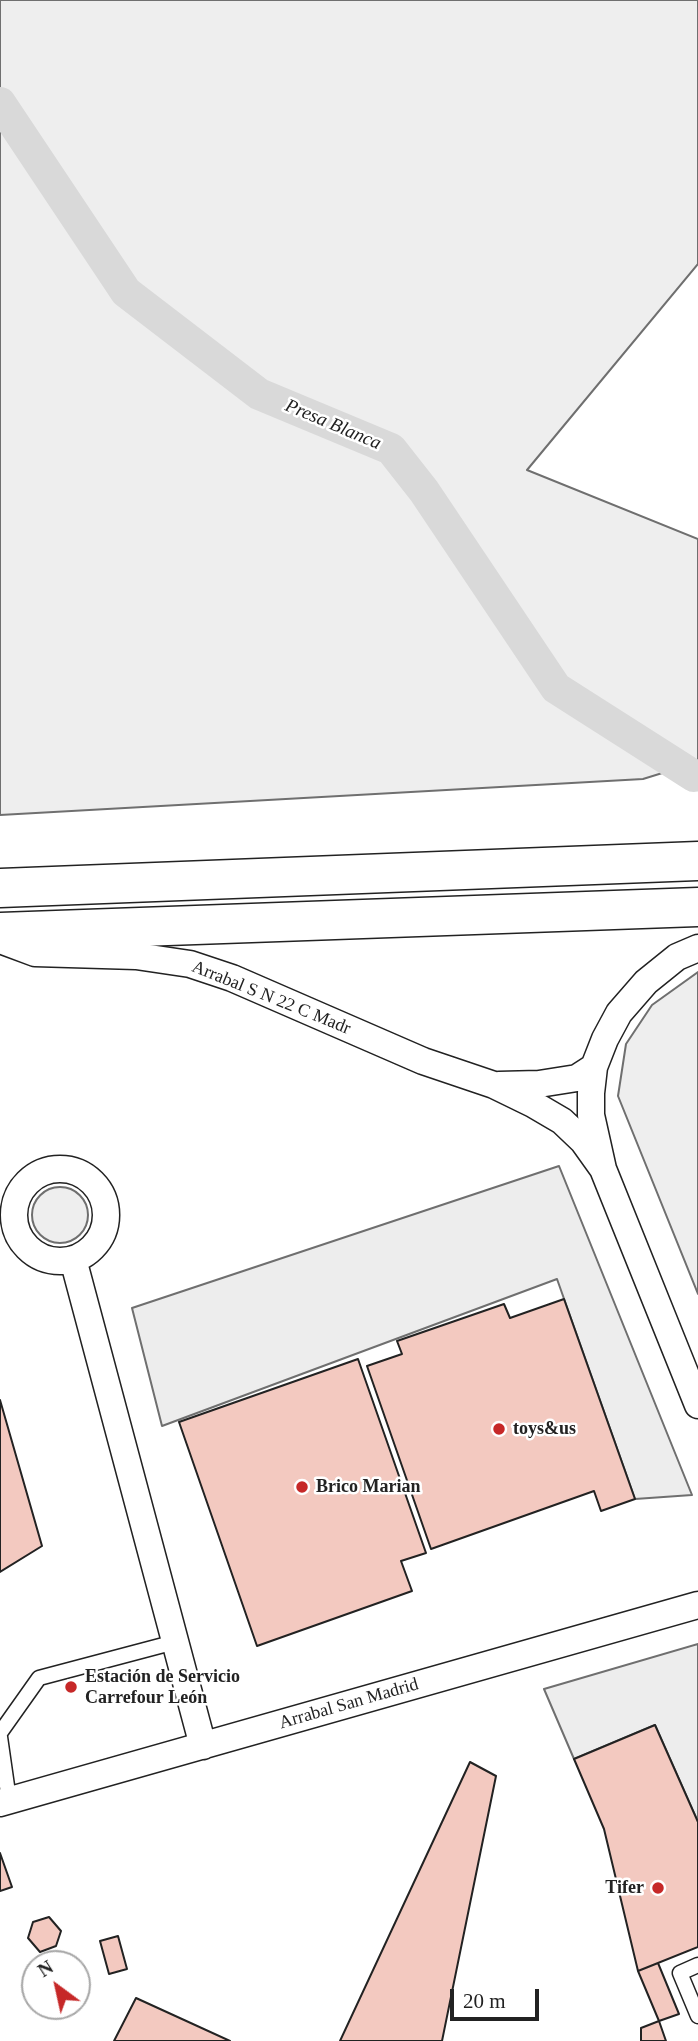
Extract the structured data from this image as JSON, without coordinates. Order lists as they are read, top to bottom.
{
  "streets": {
    "street": ["Arrabal S N 22 C Madr", "Arrabal San Madrid"]
  },
  "water": ["Presa Blanca"],
  "places": [
    "toys&us",
    "Brico Marian",
    "Estación de Servicio Carrefour León",
    "Tifer"
  ],
  "scale_bar": "20 m",
  "north": "top left"
}
